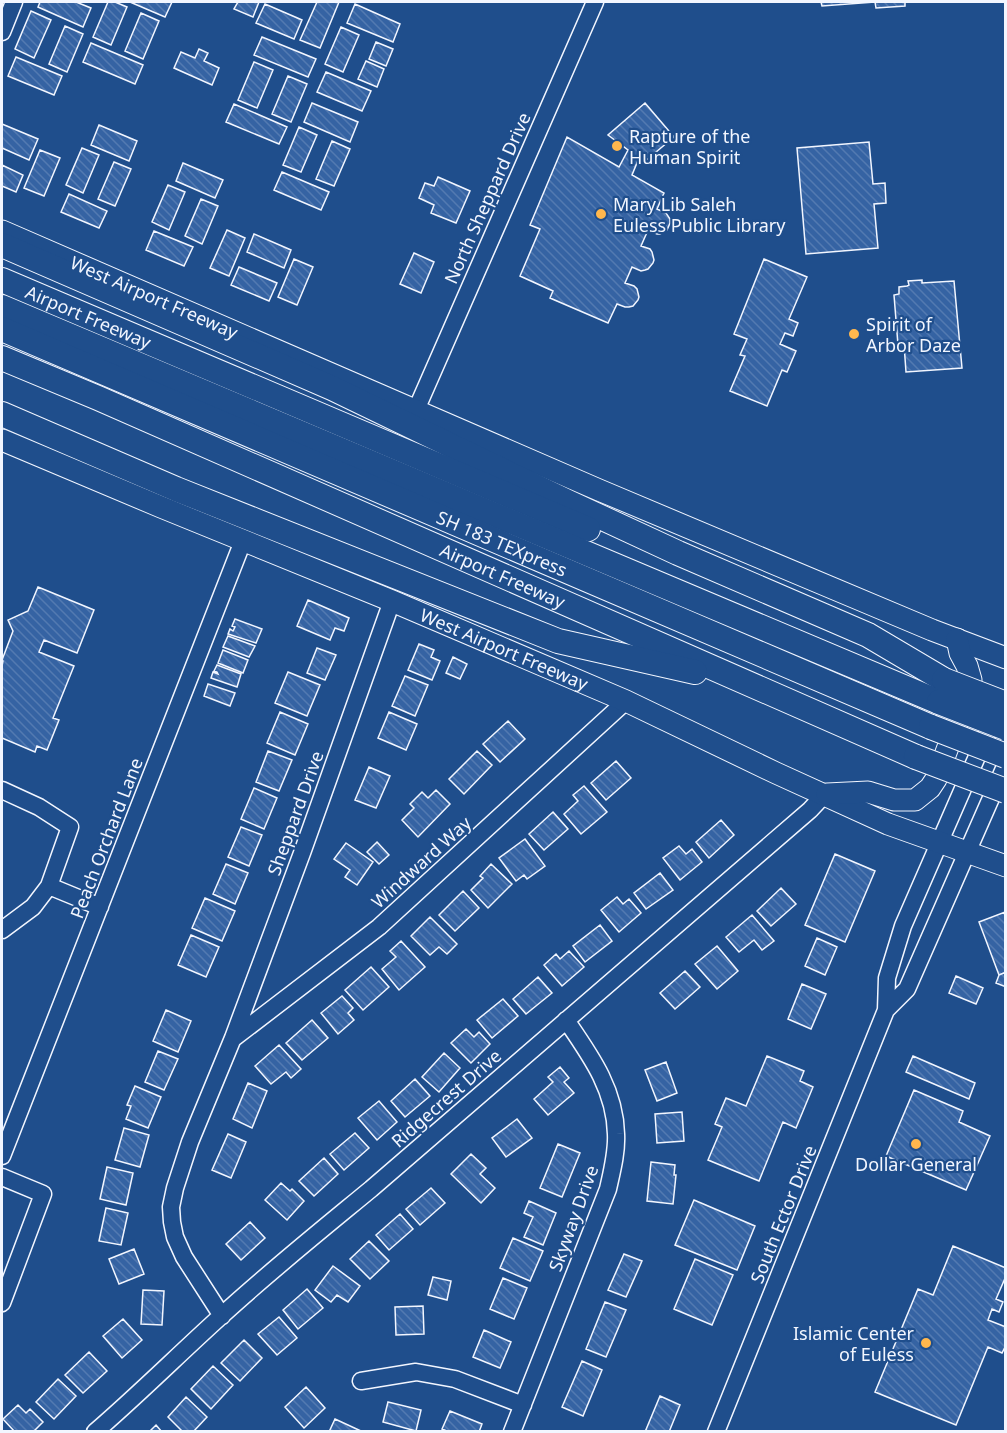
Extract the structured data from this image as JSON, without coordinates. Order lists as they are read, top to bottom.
{
  "streets": {
    "highway": ["Airport Freeway", "SH 183 TEXpress"],
    "main road": ["West Airport Freeway"],
    "street": [
      "North Sheppard Drive",
      "Sheppard Drive",
      "Peach Orchard Lane",
      "Windward Way",
      "Ridgecrest Drive",
      "South Ector Drive",
      "Skyway Drive"
    ]
  },
  "crossings": [
    ["North Sheppard Drive", "West Airport Freeway"],
    ["West Airport Freeway", "Sheppard Drive"],
    ["West Airport Freeway", "Peach Orchard Lane"],
    ["West Airport Freeway", "Windward Way"],
    ["West Airport Freeway", "Ridgecrest Drive"],
    ["West Airport Freeway", "South Ector Drive"],
    ["Airport Freeway", "SH 183 TEXpress"],
    ["Sheppard Drive", "Windward Way"],
    ["Sheppard Drive", "Ridgecrest Drive"],
    ["Ridgecrest Drive", "Skyway Drive"]
  ],
  "places": [
    "Rapture of the Human Spirit",
    "Mary Lib Saleh Euless Public Library",
    "Spirit of Arbor Daze",
    "Dollar General",
    "Islamic Center of Euless"
  ]
}
